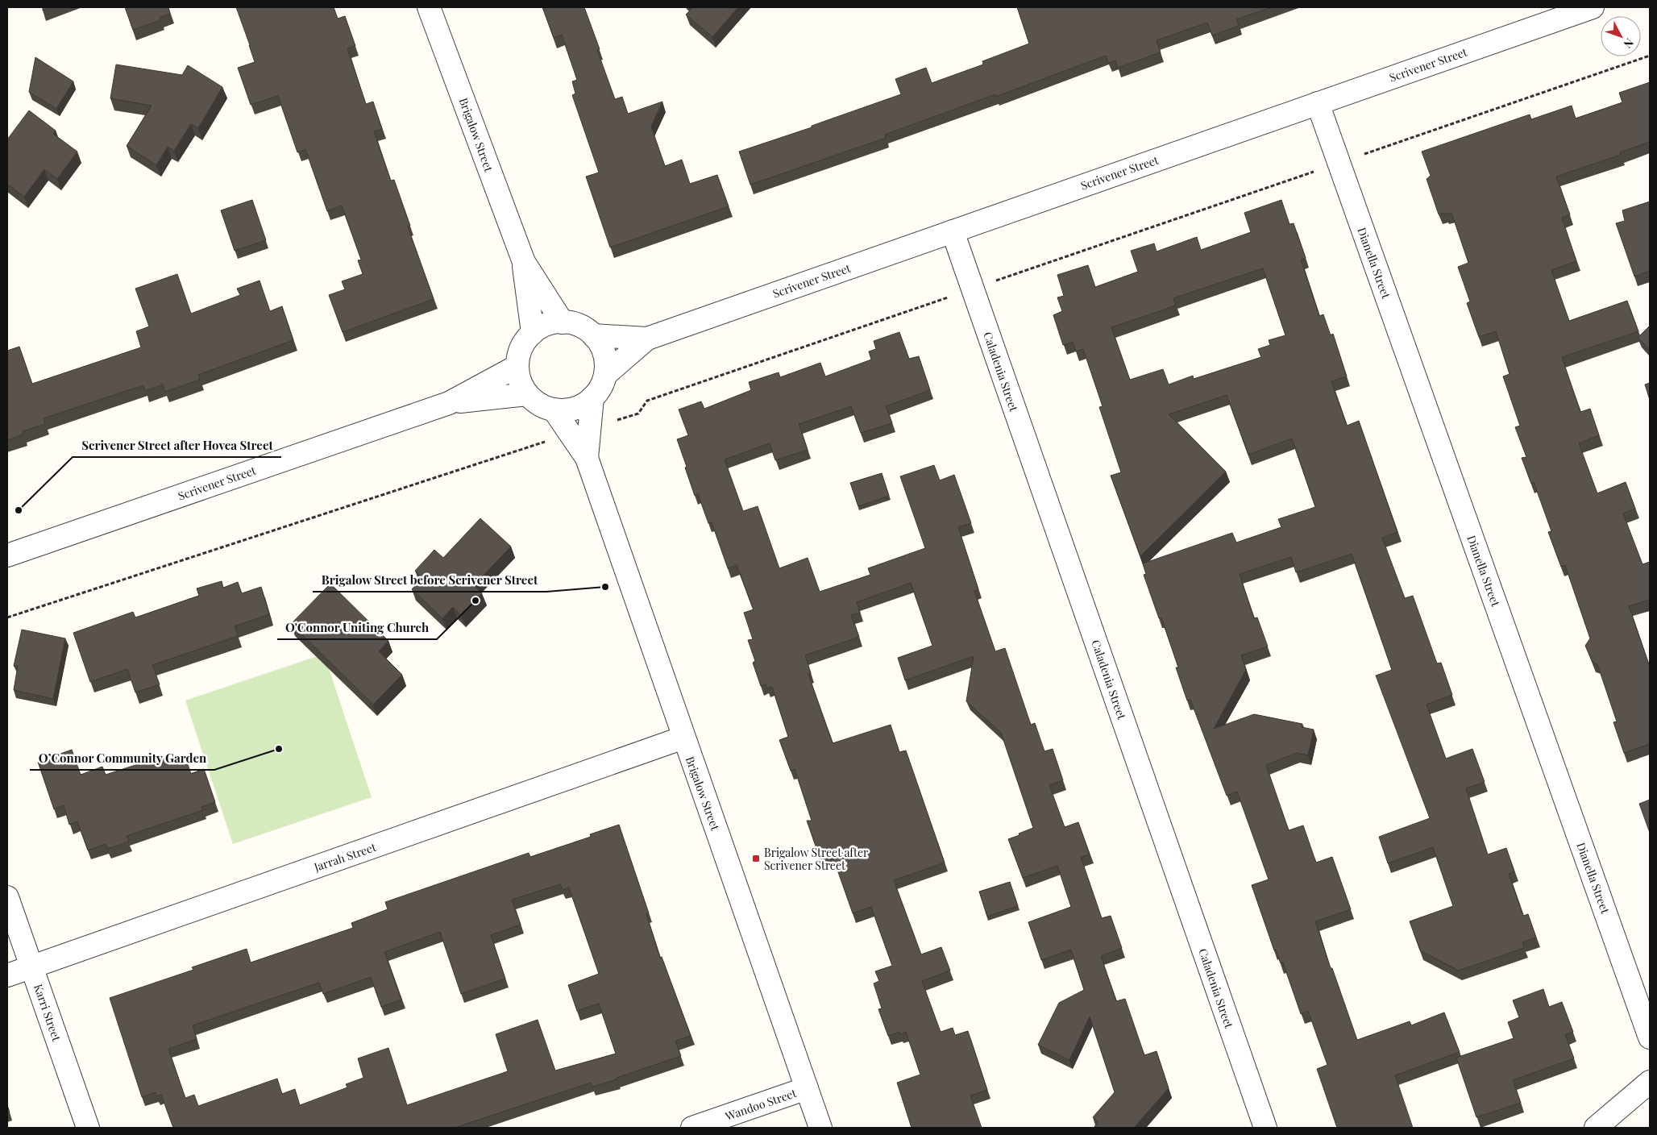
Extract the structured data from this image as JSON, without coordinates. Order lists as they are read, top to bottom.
{
  "streets": {
    "street": [
      "Scrivener Street",
      "Brigalow Street",
      "Dianella Street",
      "Caladenia Street",
      "Jarrah Street",
      "Karri Street",
      "Wandoo Street"
    ]
  },
  "crossings": [
    ["Scrivener Street", "Brigalow Street"],
    ["Scrivener Street", "Dianella Street"],
    ["Scrivener Street", "Caladenia Street"],
    ["Brigalow Street", "Jarrah Street"],
    ["Brigalow Street", "Wandoo Street"],
    ["Jarrah Street", "Karri Street"]
  ],
  "places": {
    "other": [
      "Scrivener Street after Hovea Street",
      "Brigalow Street before Scrivener Street",
      "O'Connor Uniting Church",
      "O’Connor Community Garden"
    ],
    "transit": ["Brigalow Street after Scrivener Street"]
  },
  "north": "bottom right"
}
